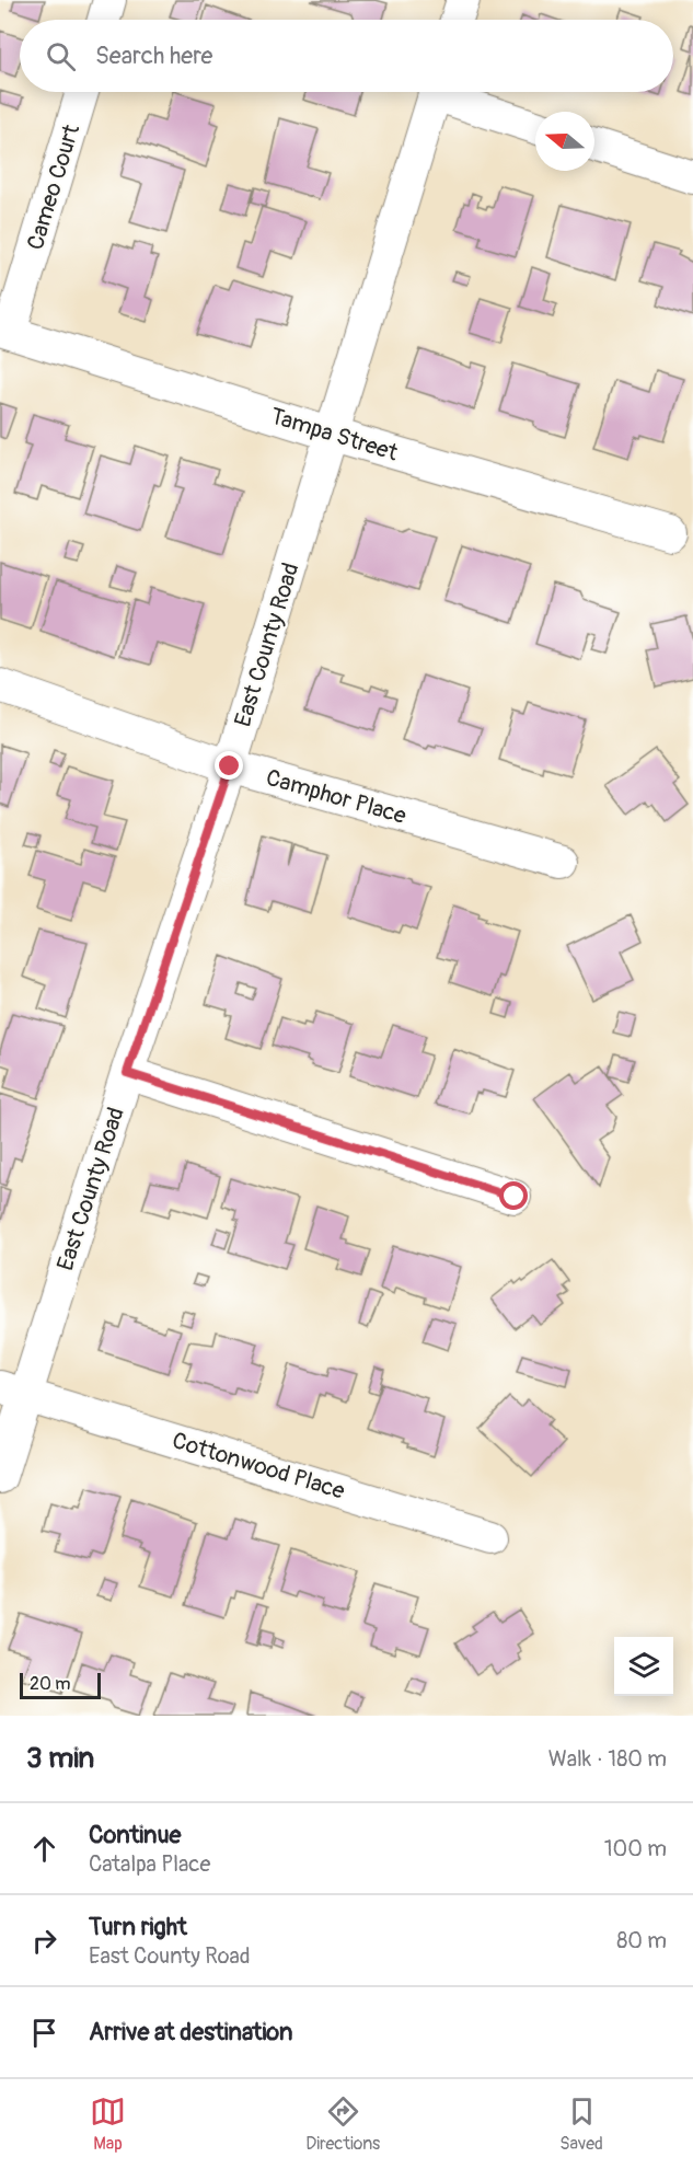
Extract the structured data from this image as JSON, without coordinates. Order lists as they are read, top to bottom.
{
  "streets": {
    "street": [
      "Cameo Court",
      "Tampa Street",
      "East County Road",
      "Camphor Place",
      "Cottonwood Place"
    ]
  },
  "crossings": [
    ["Cameo Court", "Tampa Street"],
    ["Tampa Street", "East County Road"],
    ["East County Road", "Camphor Place"],
    ["East County Road", "Cottonwood Place"]
  ],
  "scale_bar": "20 m",
  "north": "left",
  "page": {
    "search": "Search here",
    "scale": "20 m",
    "heading": ["3 min", "Walk · 180 m"],
    "list": [
      ["Continue", "Catalpa Place", "100 m"],
      ["Turn right", "East County Road", "80 m"],
      "Arrive at destination"
    ],
    "nav": ["Map", "Directions", "Saved"]
  }
}
